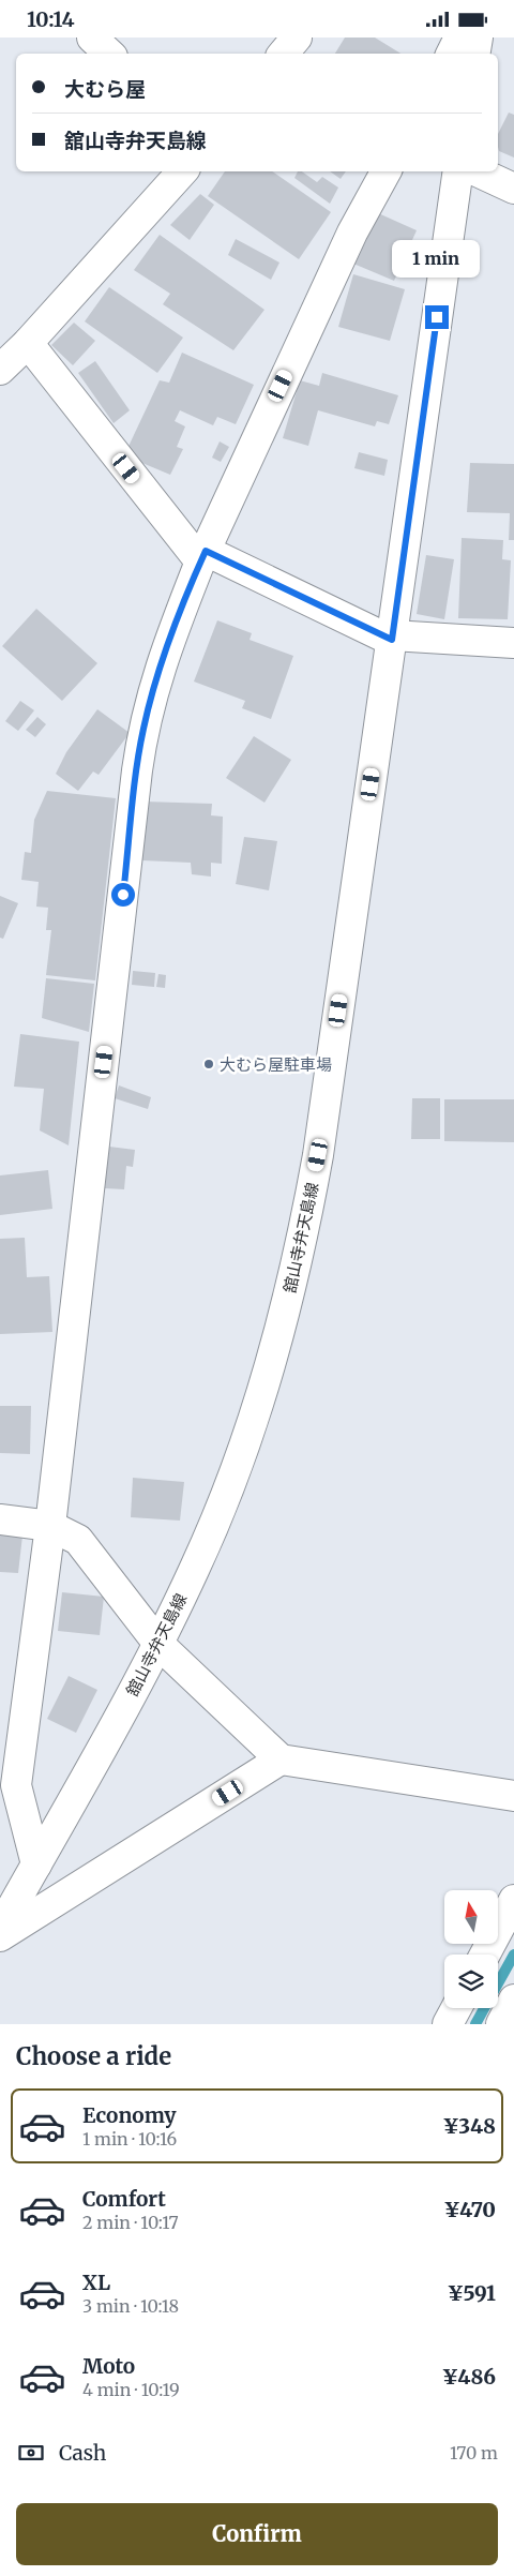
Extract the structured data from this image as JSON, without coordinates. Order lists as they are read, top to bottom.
{
  "streets": {
    "street": ["舘山寺弁天島線"]
  },
  "places": ["大むら屋駐車場"],
  "north": "top",
  "page": {
    "status": "10:14",
    "banner": ["大むら屋", "舘山寺弁天島線"],
    "bubble": "1 min",
    "heading": "Choose a ride",
    "list": [
      {
        "name": "Economy",
        "note": "1 min · 10:16",
        "value": "¥348"
      },
      {
        "name": "Comfort",
        "note": "2 min · 10:17",
        "value": "¥470"
      },
      {
        "name": "XL",
        "note": "3 min · 10:18",
        "value": "¥591"
      },
      {
        "name": "Moto",
        "note": "4 min · 10:19",
        "value": "¥486"
      }
    ],
    "pay": ["Cash", "170 m"],
    "buttons": "Confirm"
  }
}
